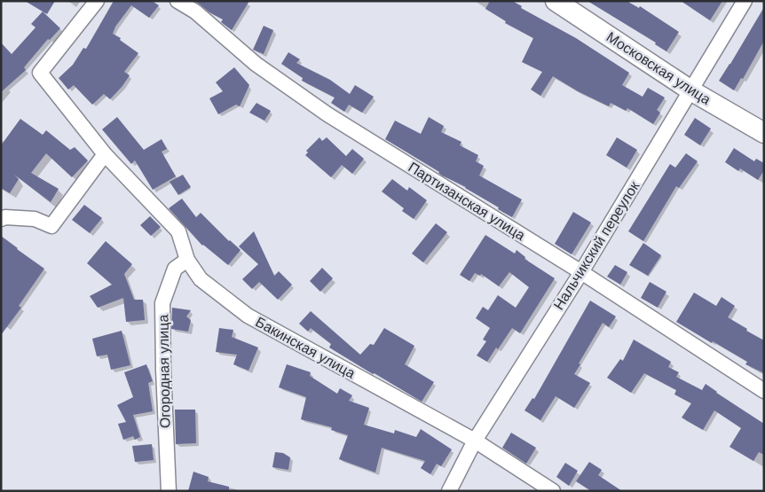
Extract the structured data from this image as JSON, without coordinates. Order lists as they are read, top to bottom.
{
  "streets": {
    "street": [
      "Московская улица",
      "Партизанская улица",
      "Нальчикский переулок",
      "Бакинская улица",
      "Огородная улица"
    ]
  },
  "crossings": [
    ["Московская улица", "Нальчикский переулок"],
    ["Партизанская улица", "Нальчикский переулок"],
    ["Нальчикский переулок", "Бакинская улица"],
    ["Бакинская улица", "Огородная улица"]
  ]
}
